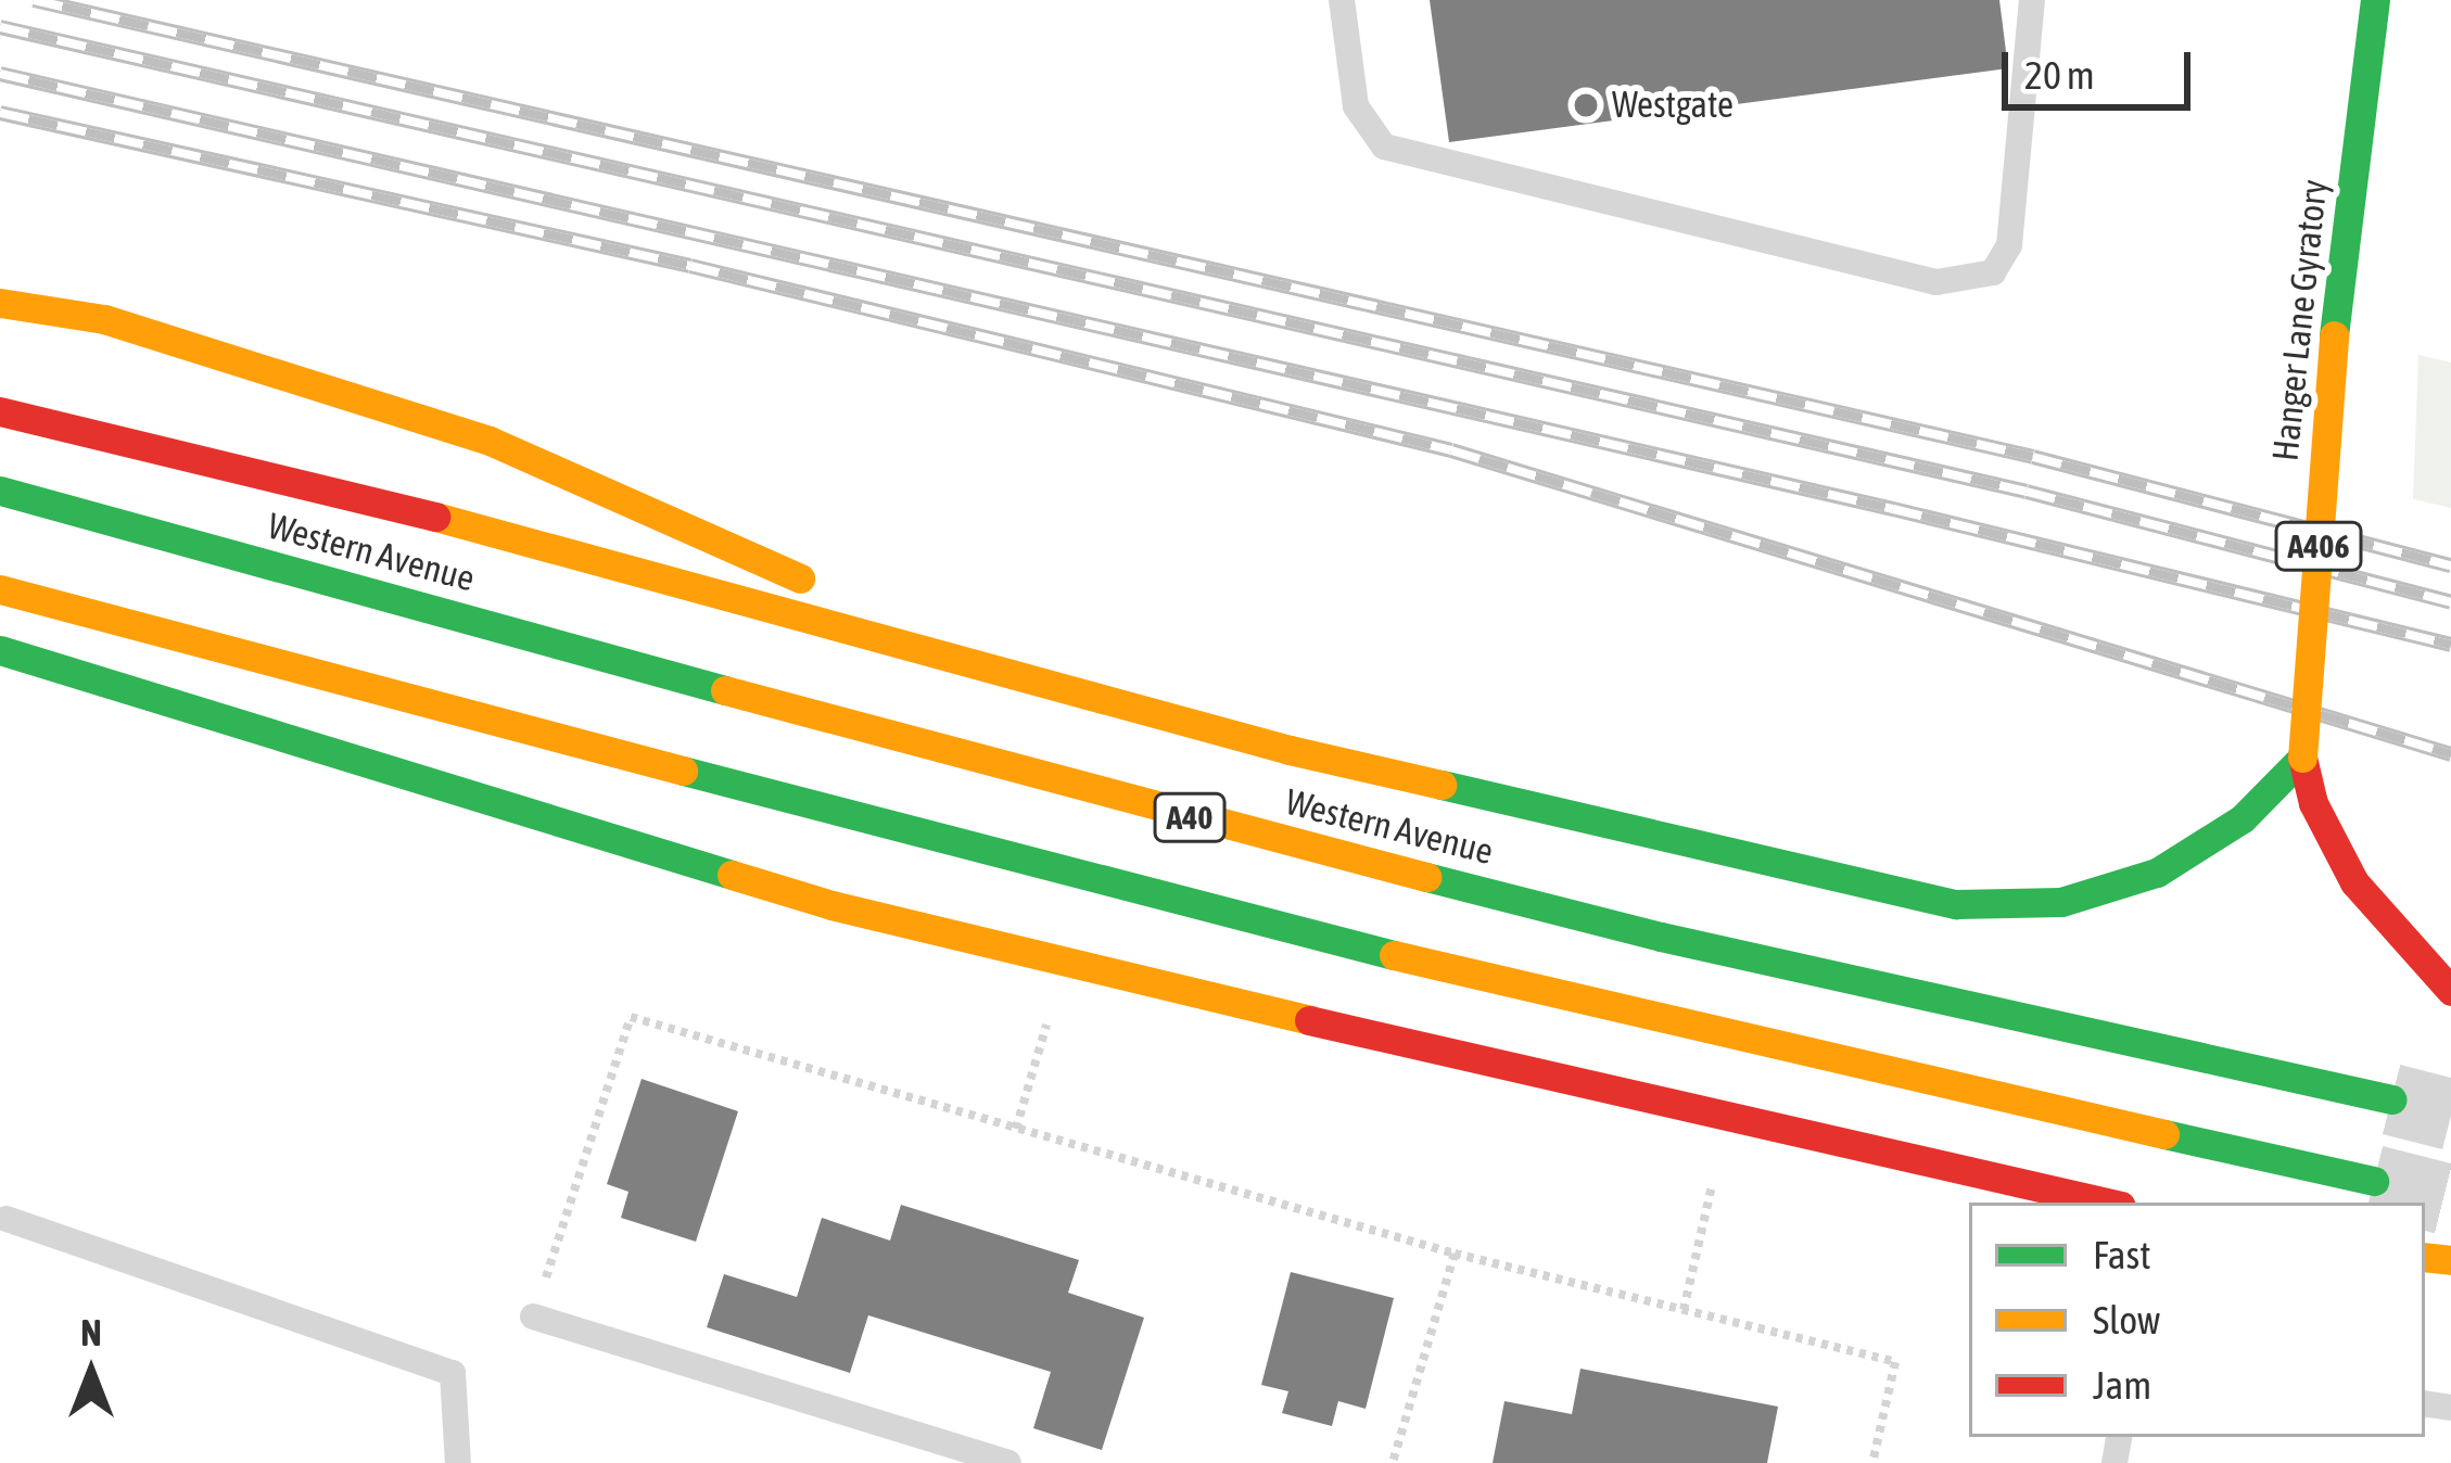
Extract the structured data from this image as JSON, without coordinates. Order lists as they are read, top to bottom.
{
  "streets": {
    "highway": [
      "Hanger Lane Gyratory",
      "A406",
      "Western Avenue",
      "A40"
    ]
  },
  "places": ["Westgate"],
  "legend": ["Fast", "Slow", "Jam"],
  "scale_bar": "20 m",
  "north": "top"
}
